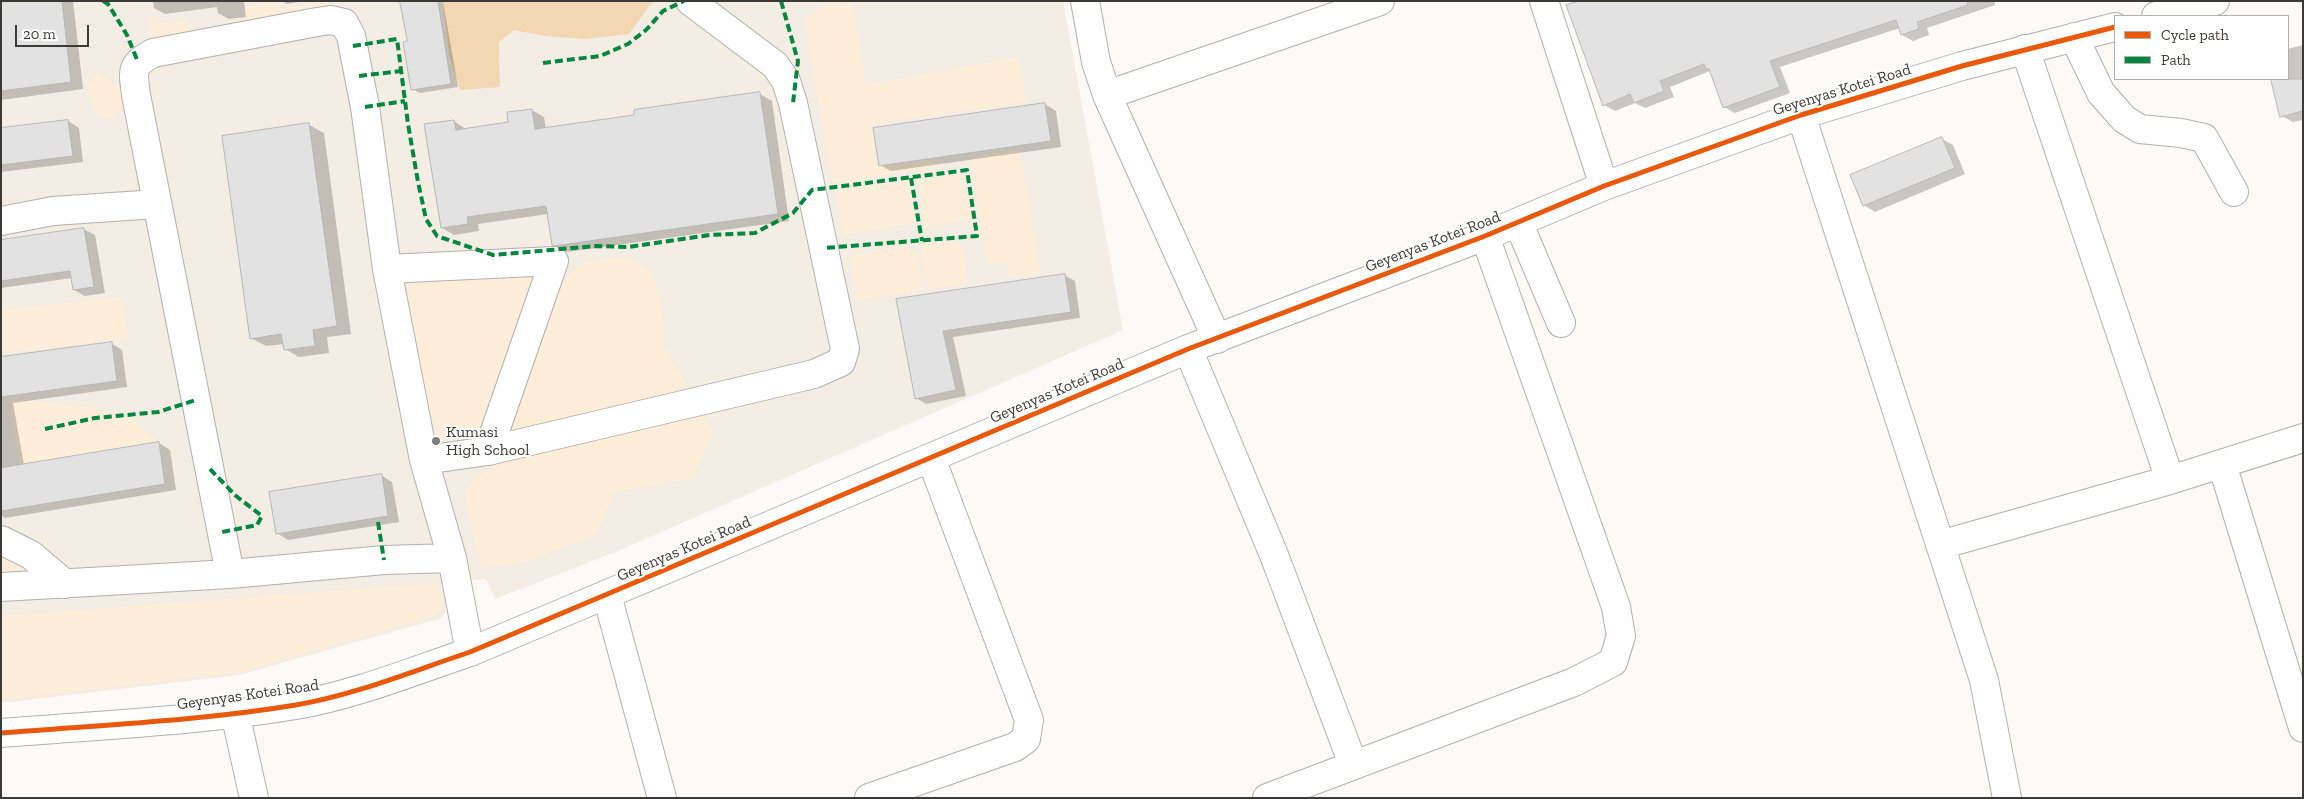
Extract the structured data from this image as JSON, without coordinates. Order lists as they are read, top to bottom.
{
  "streets": {
    "street": ["Geyenyas Kotei Road"]
  },
  "places": ["Kumasi High School"],
  "legend": ["Cycle path", "Path"],
  "scale_bar": "20 m"
}
